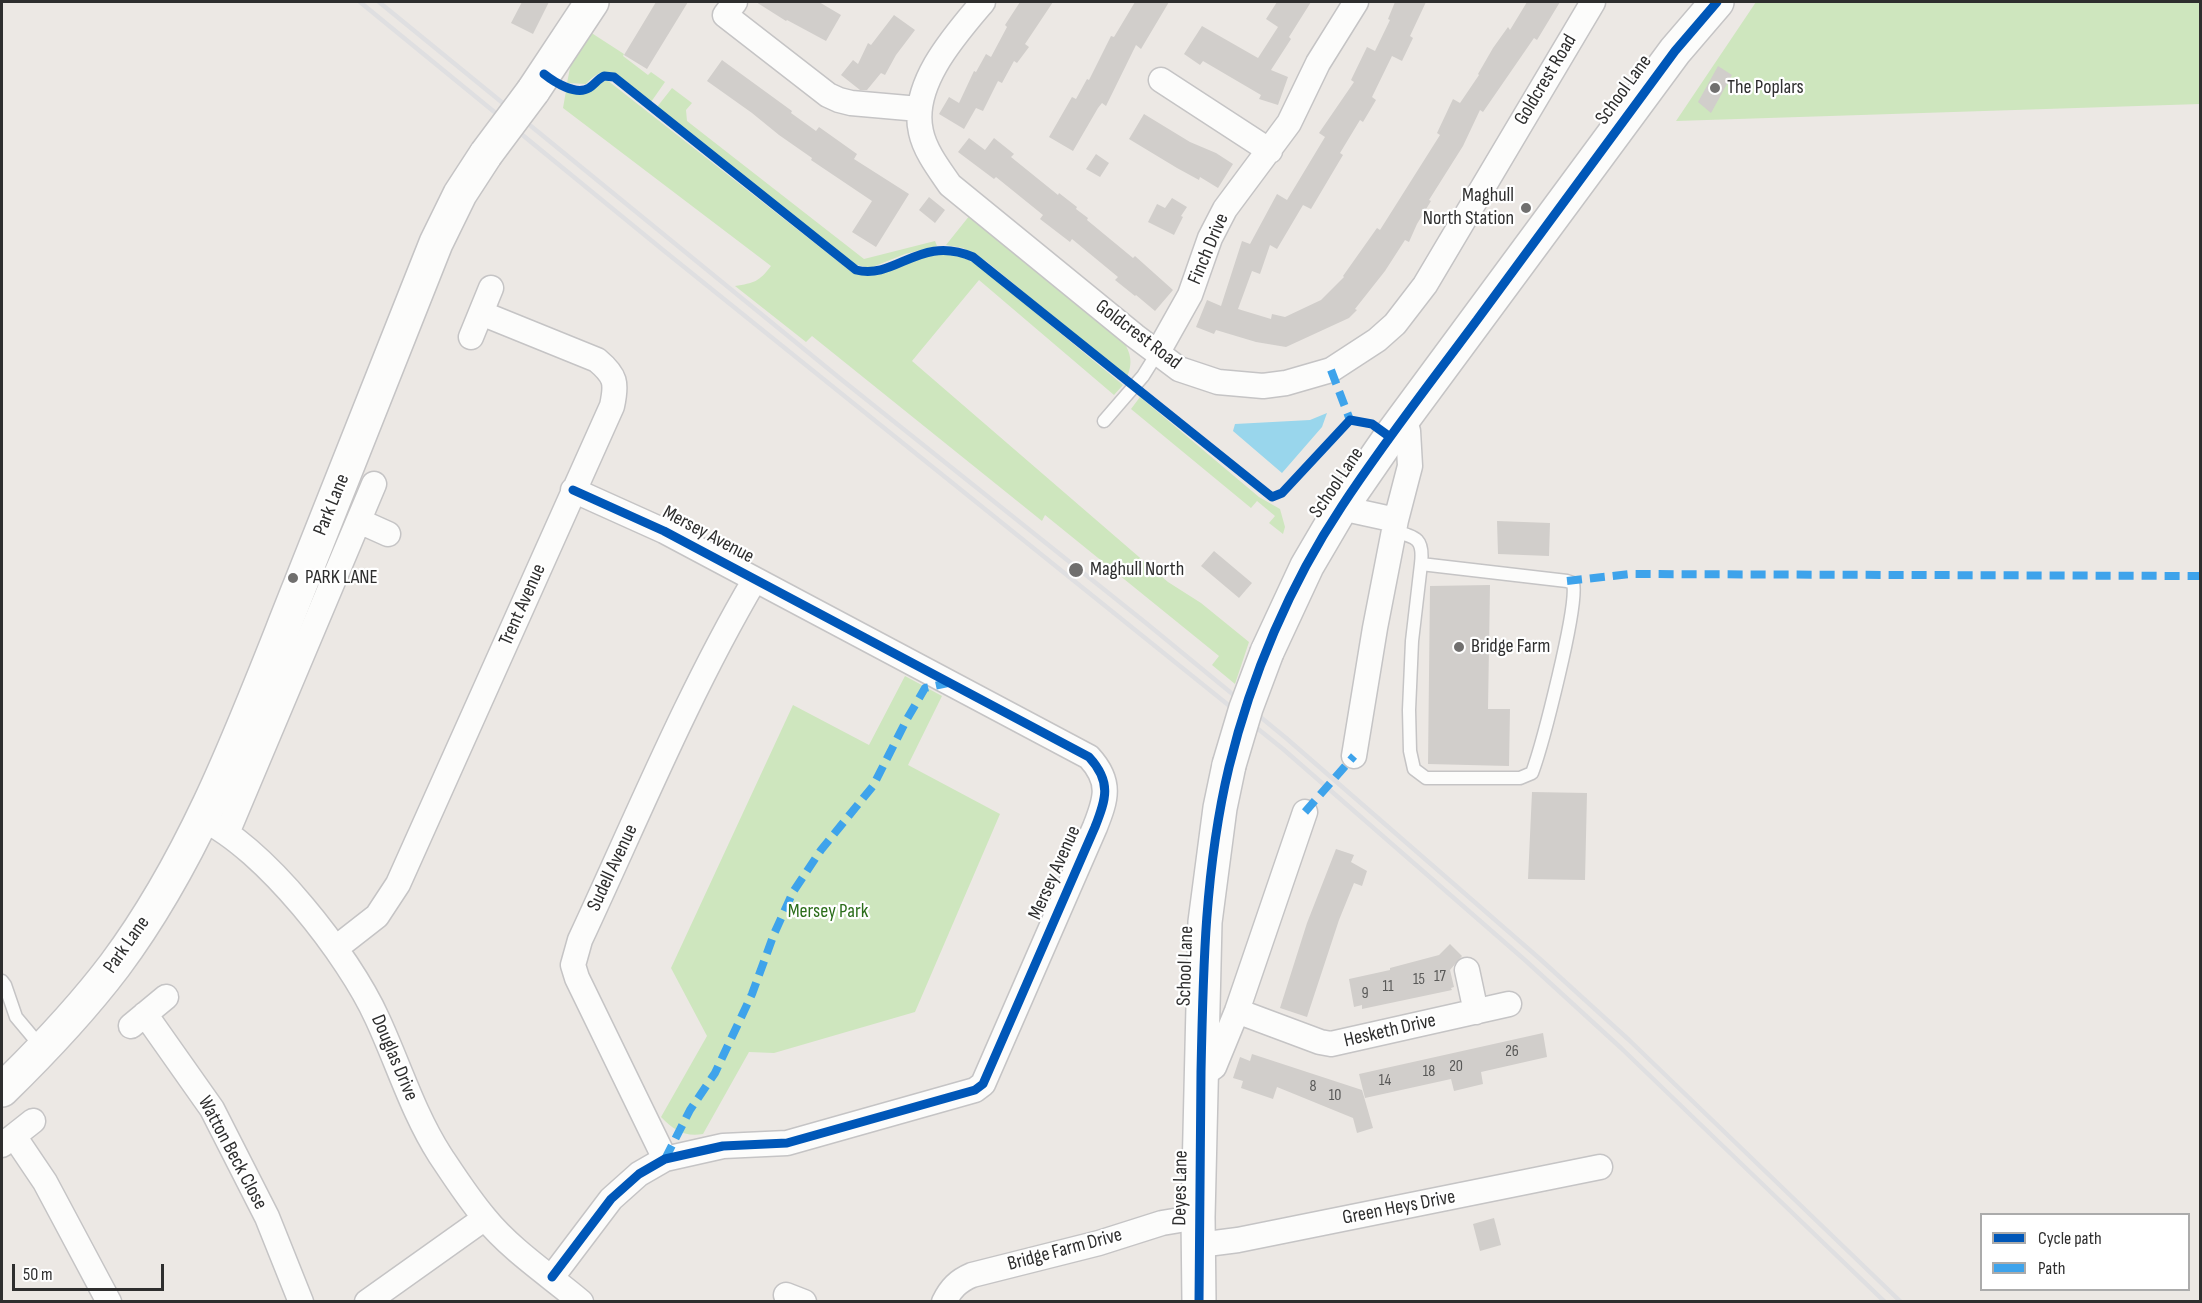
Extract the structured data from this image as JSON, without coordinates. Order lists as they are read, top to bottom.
{
  "streets": {
    "street": [
      "Goldcrest Road",
      "School Lane",
      "Finch Drive",
      "Park Lane",
      "Mersey Avenue",
      "Trent Avenue",
      "Sudell Avenue",
      "Hesketh Drive",
      "Douglas Drive",
      "Watton Beck Close",
      "Deyes Lane",
      "Green Heys Drive",
      "Bridge Farm Drive"
    ]
  },
  "crossings": [
    ["Goldcrest Road", "Finch Drive"],
    ["School Lane", "Deyes Lane"],
    ["Park Lane", "Douglas Drive"],
    ["Mersey Avenue", "Trent Avenue"],
    ["Mersey Avenue", "Sudell Avenue"],
    ["Mersey Avenue", "Douglas Drive"],
    ["Trent Avenue", "Douglas Drive"],
    ["Deyes Lane", "Green Heys Drive"],
    ["Deyes Lane", "Bridge Farm Drive"],
    ["Green Heys Drive", "Bridge Farm Drive"]
  ],
  "parks": ["Mersey Park"],
  "places": [
    "The Poplars",
    "Maghull North Station",
    "Maghull North",
    "PARK LANE",
    "Bridge Farm"
  ],
  "house_numbers": [
    "17",
    "15",
    "11",
    "9",
    "26",
    "20",
    "18",
    "14",
    "8",
    "10"
  ],
  "legend": ["Cycle path", "Path"],
  "scale_bar": "50 m"
}
